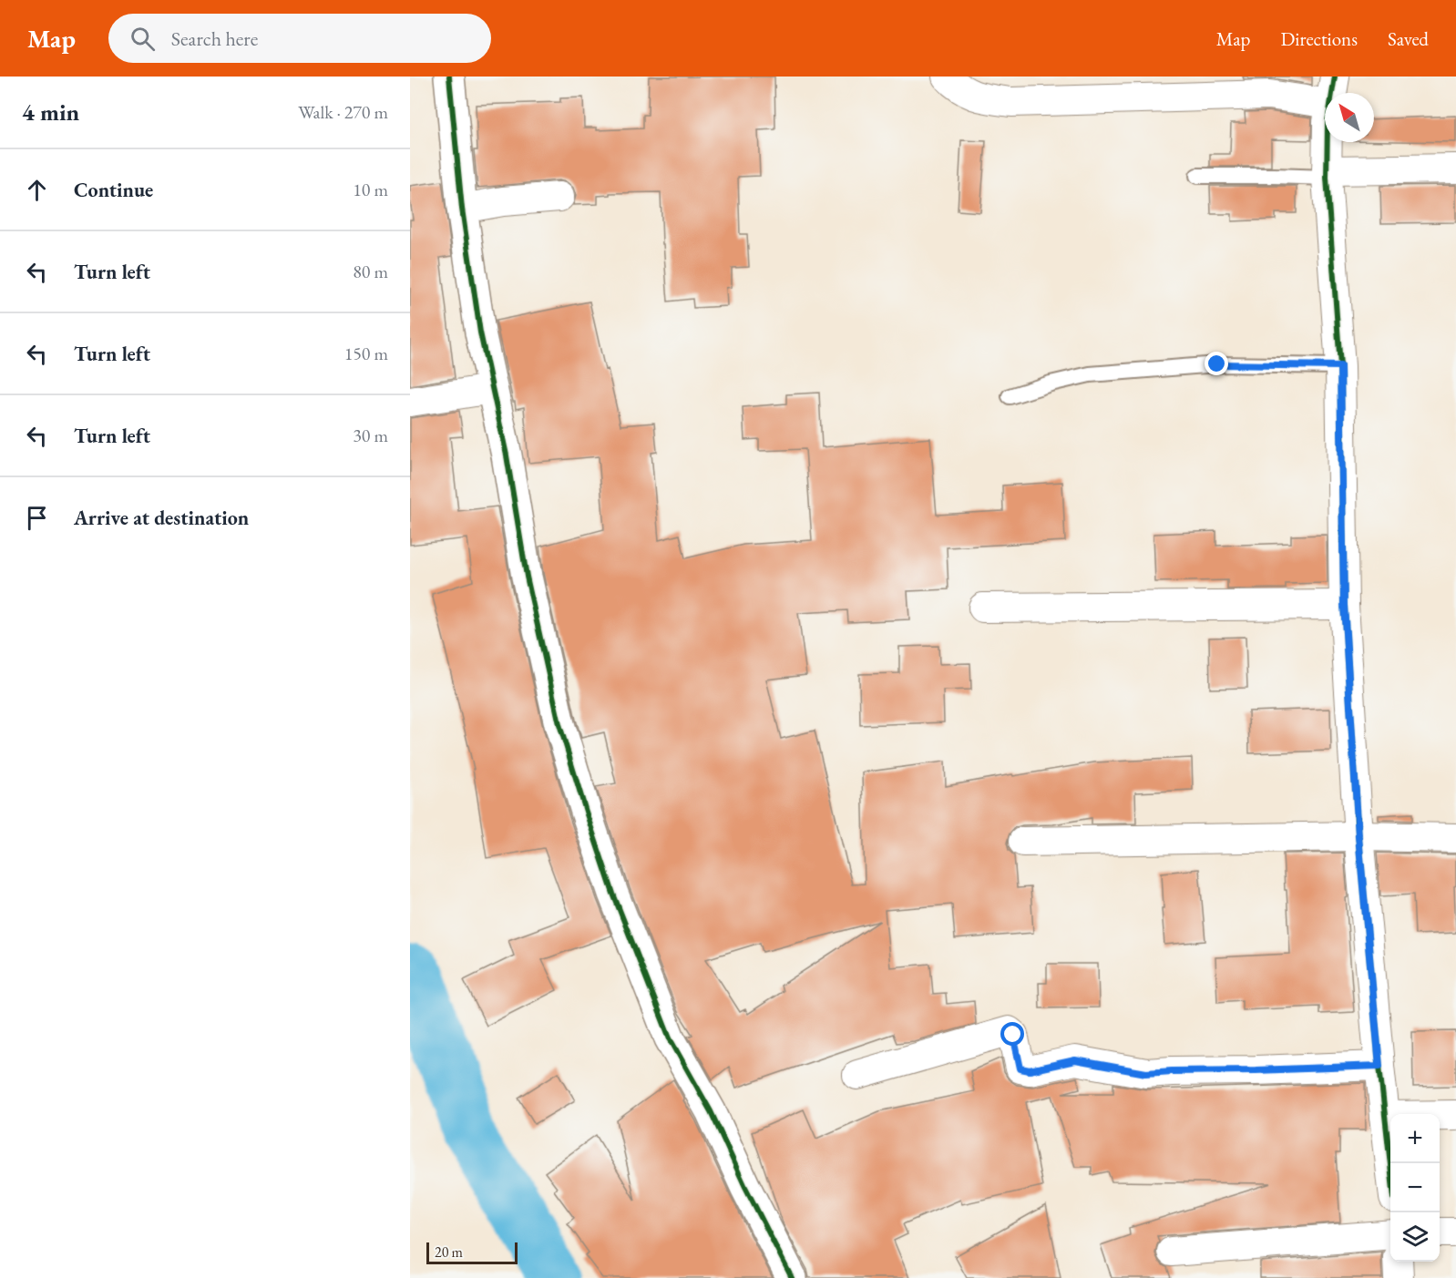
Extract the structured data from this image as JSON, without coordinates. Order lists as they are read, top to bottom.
{
  "scale_bar": "20 m",
  "north": "top left",
  "page": {
    "header": "Map",
    "search": "Search here",
    "nav": ["Map", "Directions", "Saved"],
    "heading": ["4 min", "Walk · 270 m"],
    "list": [
      ["Continue", "10 m"],
      ["Turn left", "80 m"],
      ["Turn left", "150 m"],
      ["Turn left", "30 m"],
      "Arrive at destination"
    ],
    "map_buttons": ["+", "−"],
    "scale": "20 m"
  }
}
